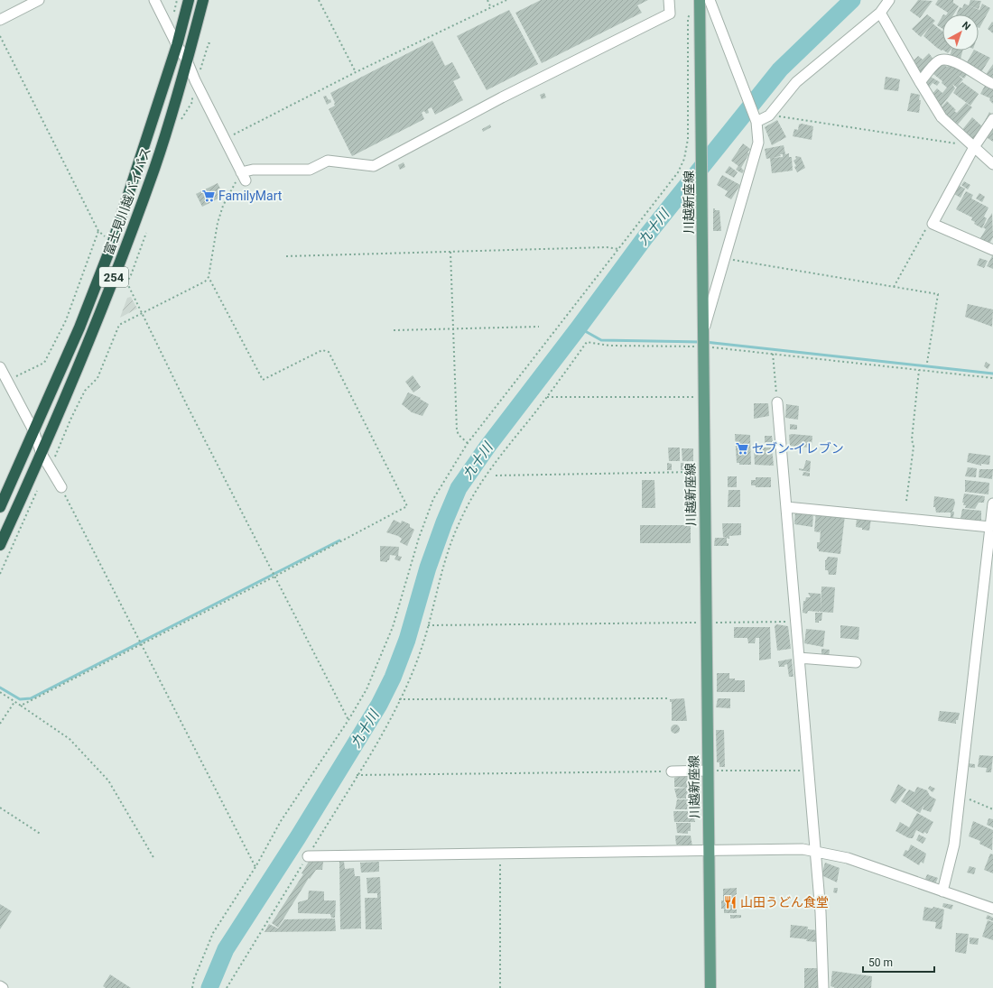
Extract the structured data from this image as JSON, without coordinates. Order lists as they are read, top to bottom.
{
  "streets": {
    "highway": ["富士見川越バイパス", "254"],
    "main road": ["川越新座線"]
  },
  "water": ["九十川"],
  "places": {
    "supermarket": ["FamilyMart", "セブン-イレブン"],
    "restaurant": ["山田うどん食堂"]
  },
  "scale_bar": "50 m",
  "north": "top right"
}
